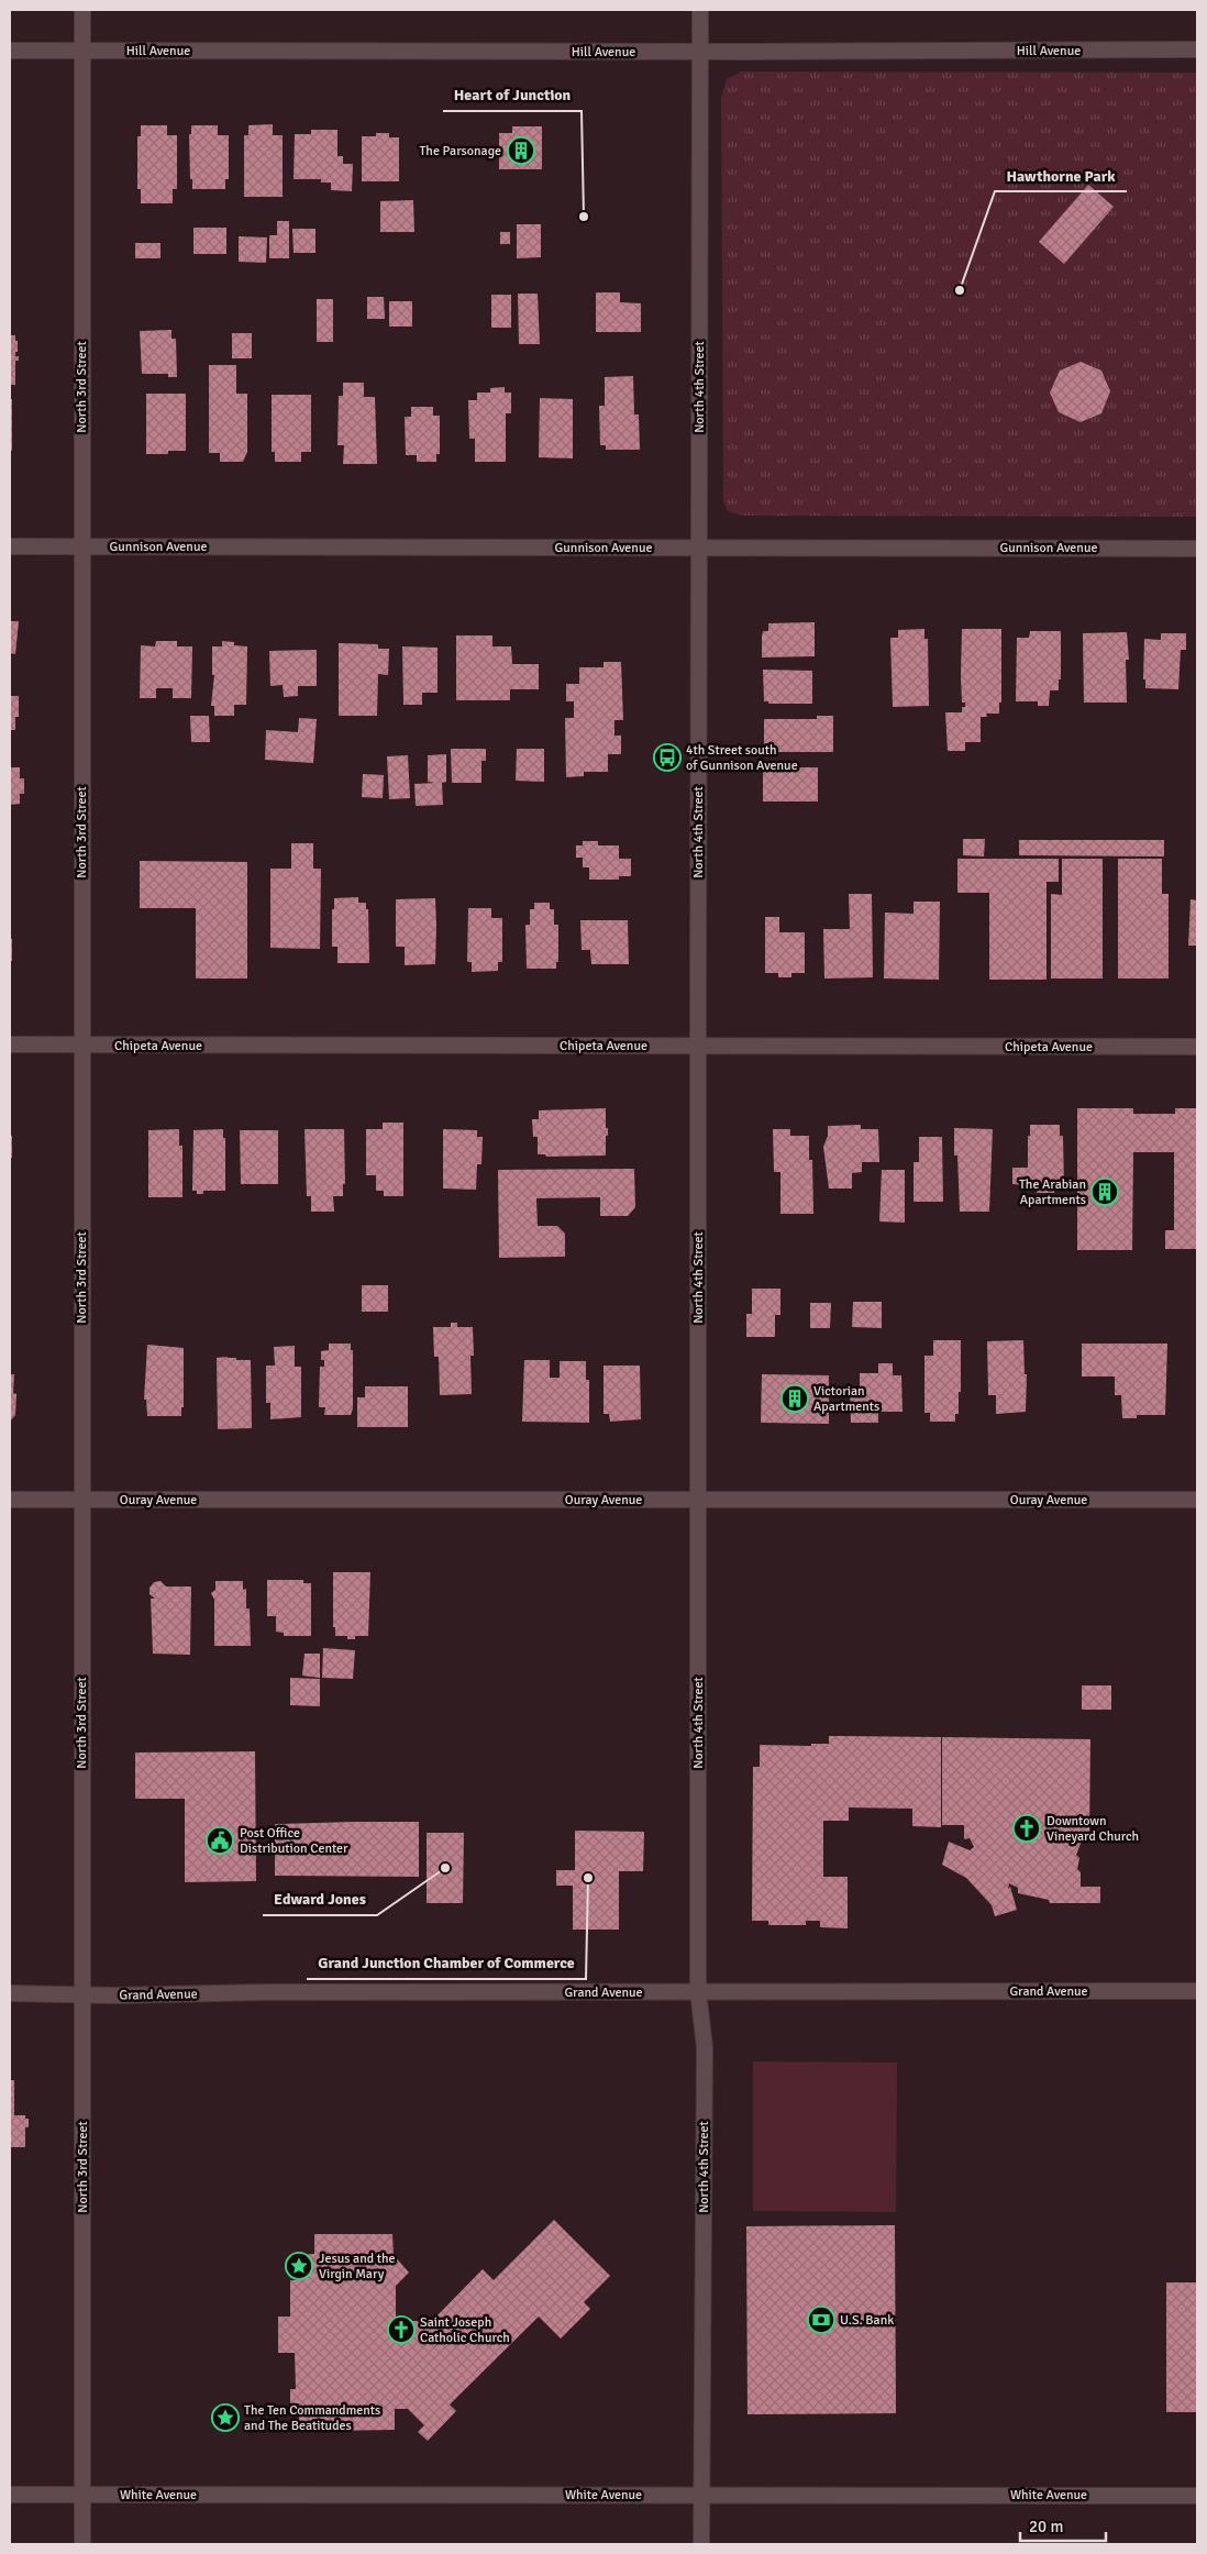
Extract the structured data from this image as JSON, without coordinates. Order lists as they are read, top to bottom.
{
  "streets": {
    "street": [
      "Hill Avenue",
      "North 3rd Street",
      "North 4th Street",
      "Gunnison Avenue",
      "Chipeta Avenue",
      "Ouray Avenue",
      "Grand Avenue",
      "White Avenue"
    ]
  },
  "crossings": [
    ["Hill Avenue", "North 3rd Street"],
    ["Hill Avenue", "North 4th Street"],
    ["North 3rd Street", "Gunnison Avenue"],
    ["North 3rd Street", "Chipeta Avenue"],
    ["North 3rd Street", "Ouray Avenue"],
    ["North 3rd Street", "Grand Avenue"],
    ["North 3rd Street", "White Avenue"],
    ["North 4th Street", "Gunnison Avenue"],
    ["North 4th Street", "Chipeta Avenue"],
    ["North 4th Street", "Ouray Avenue"],
    ["North 4th Street", "Grand Avenue"],
    ["North 4th Street", "White Avenue"]
  ],
  "places": {
    "building": ["The Parsonage", "The Arabian Apartments", "Victorian Apartments"],
    "other": [
      "Heart of Junction",
      "Hawthorne Park",
      "Edward Jones",
      "Grand Junction Chamber of Commerce"
    ],
    "bus stop": ["4th Street south of Gunnison Avenue"],
    "church": ["Downtown Vineyard Church", "Saint Joseph Catholic Church"],
    "public building": ["Post Office Distribution Center"],
    "place": ["Jesus and the Virgin Mary", "The Ten Commandments and The Beatitudes"],
    "bank": ["U.S. Bank"]
  },
  "scale_bar": "20 m"
}
